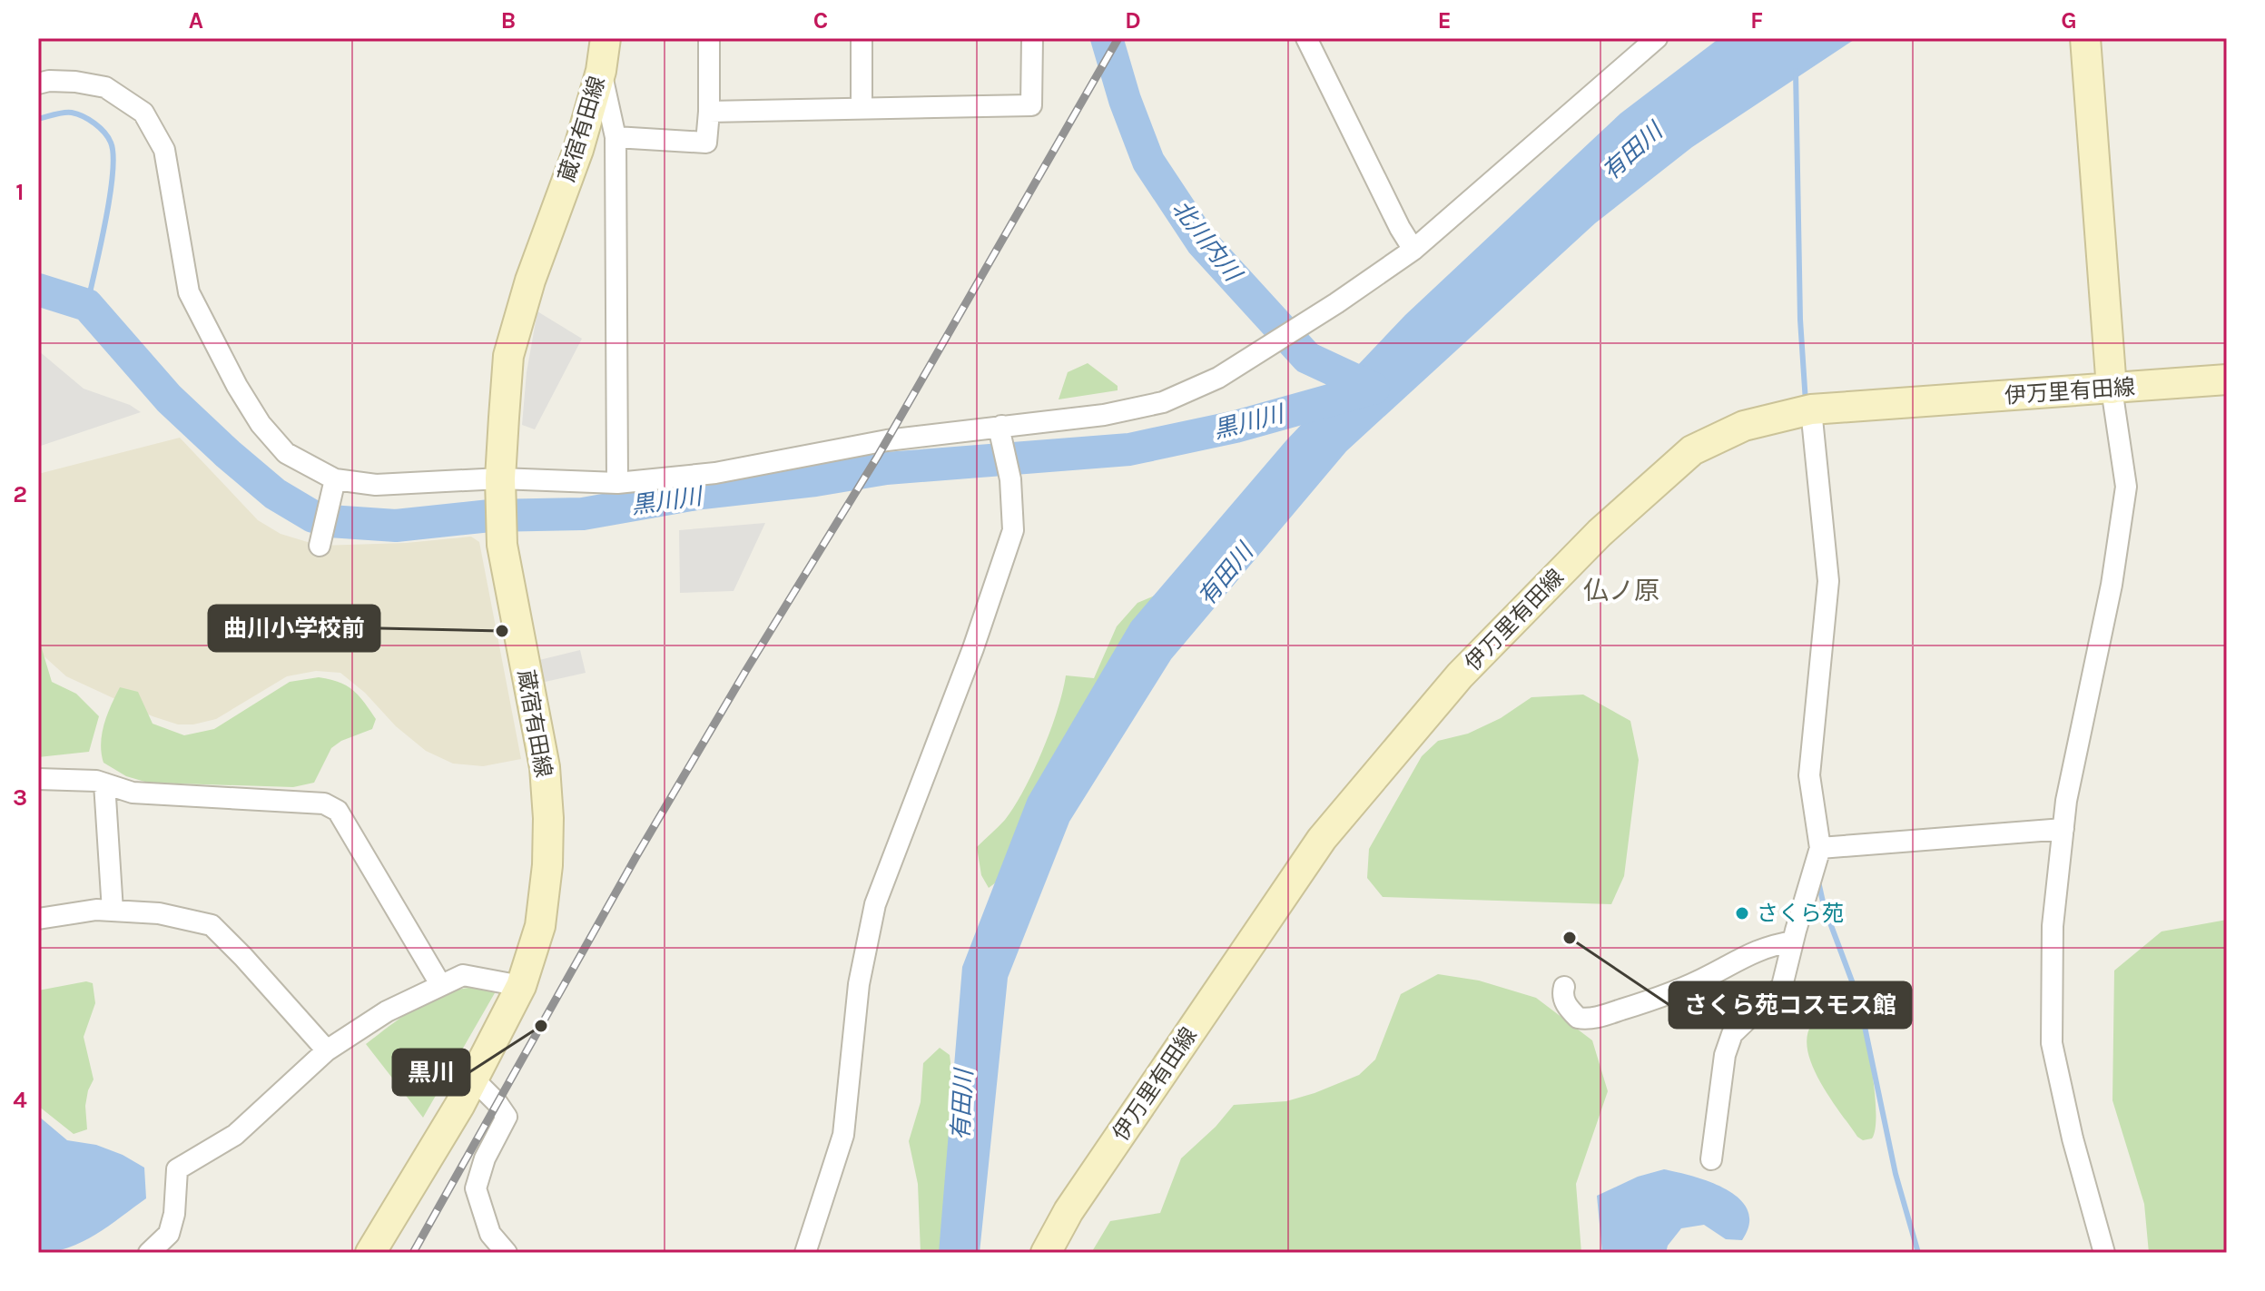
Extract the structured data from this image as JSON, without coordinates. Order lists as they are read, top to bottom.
{
  "streets": {
    "main road": ["蔵宿有田線", "伊万里有田線"]
  },
  "districts": ["仏ノ原"],
  "water": ["有田川", "北川内川", "黒川川"],
  "places": [
    "曲川小学校前",
    "さくら苑",
    "さくら苑コスモス館",
    "黒川"
  ],
  "grid": {
    "columns": [
      "A",
      "B",
      "C",
      "D",
      "E",
      "F",
      "G"
    ],
    "rows": [
      "1",
      "2",
      "3",
      "4"
    ]
  }
}
